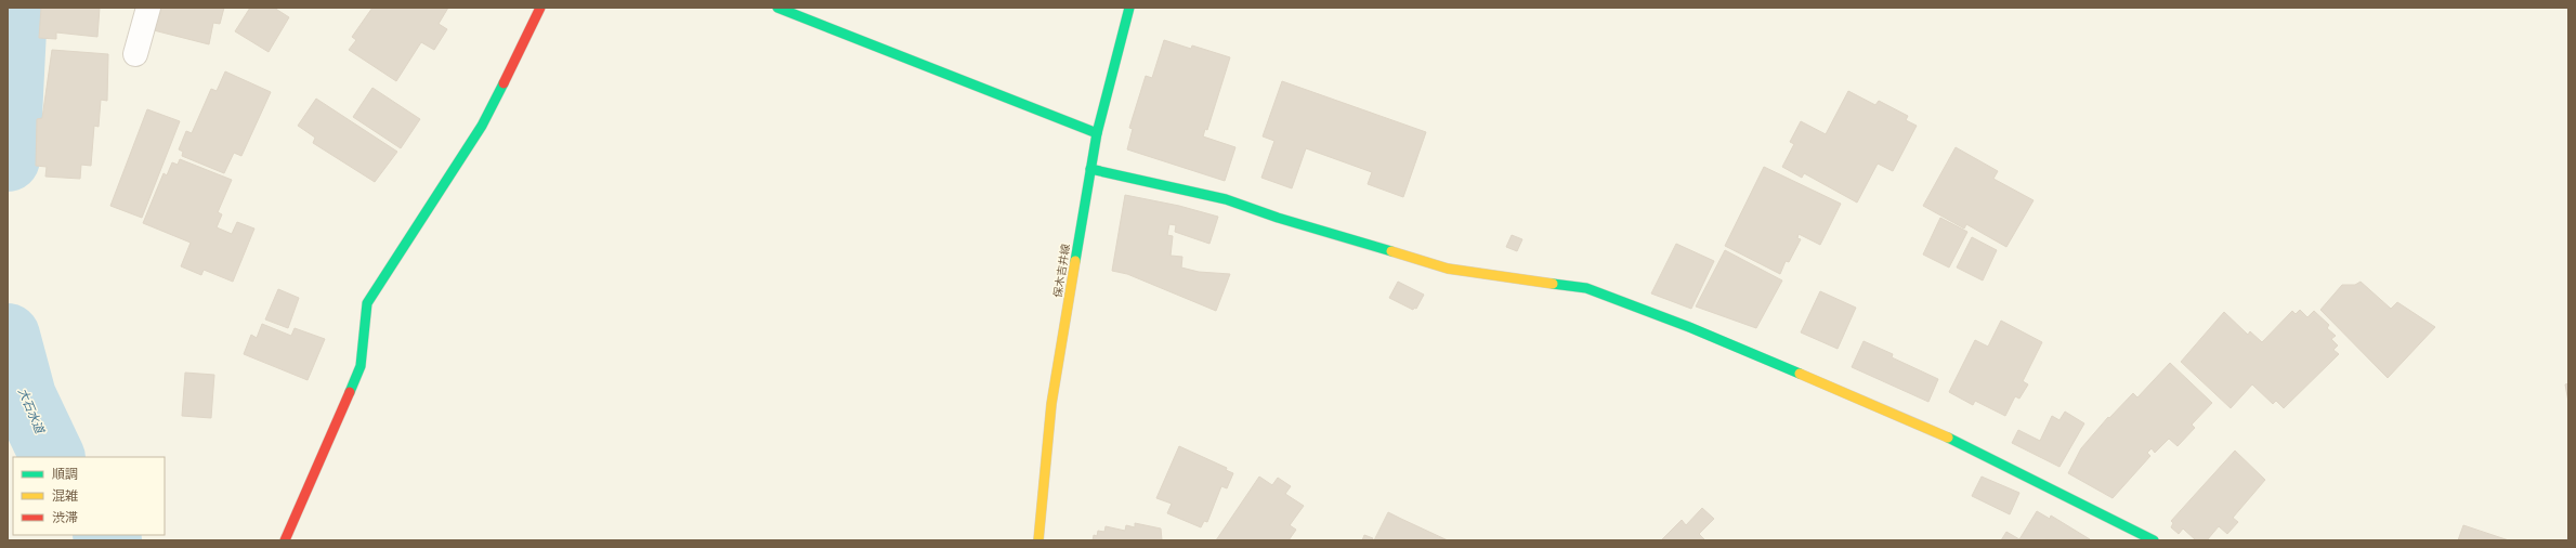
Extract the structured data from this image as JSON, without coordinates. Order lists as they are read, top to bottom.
{
  "streets": {
    "street": ["保木吉井線"]
  },
  "water": ["大石水道"],
  "legend": ["順調", "混雑", "渋滞"]
}
